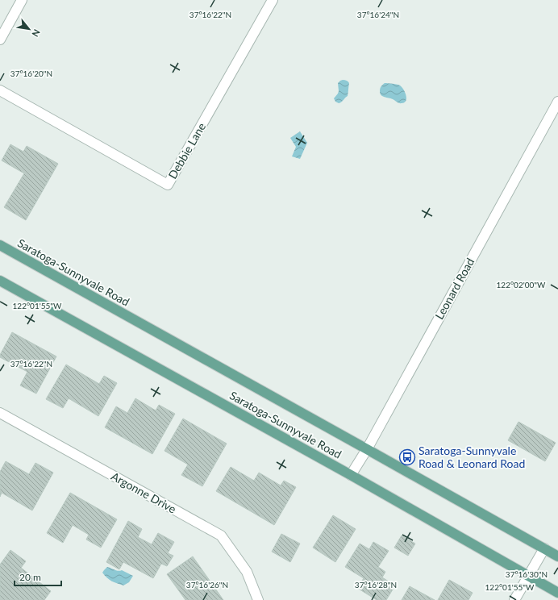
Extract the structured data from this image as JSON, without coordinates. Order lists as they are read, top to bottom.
{
  "streets": {
    "main road": ["Saratoga-Sunnyvale Road"],
    "street": ["Debbie Lane", "Leonard Road", "Argonne Drive"]
  },
  "crossings": [
    ["Saratoga-Sunnyvale Road", "Leonard Road"]
  ],
  "places": {
    "bus stop": ["Saratoga-Sunnyvale Road & Leonard Road"]
  },
  "scale_bar": "20 m",
  "north": "bottom right",
  "coordinates": [
    "37°16'22\"N",
    "37°16'24\"N",
    "37°16'20\"N",
    "122°02'00\"W",
    "122°01'55\"W",
    "37°16'30\"N",
    "37°16'26\"N",
    "37°16'28\"N"
  ]
}
